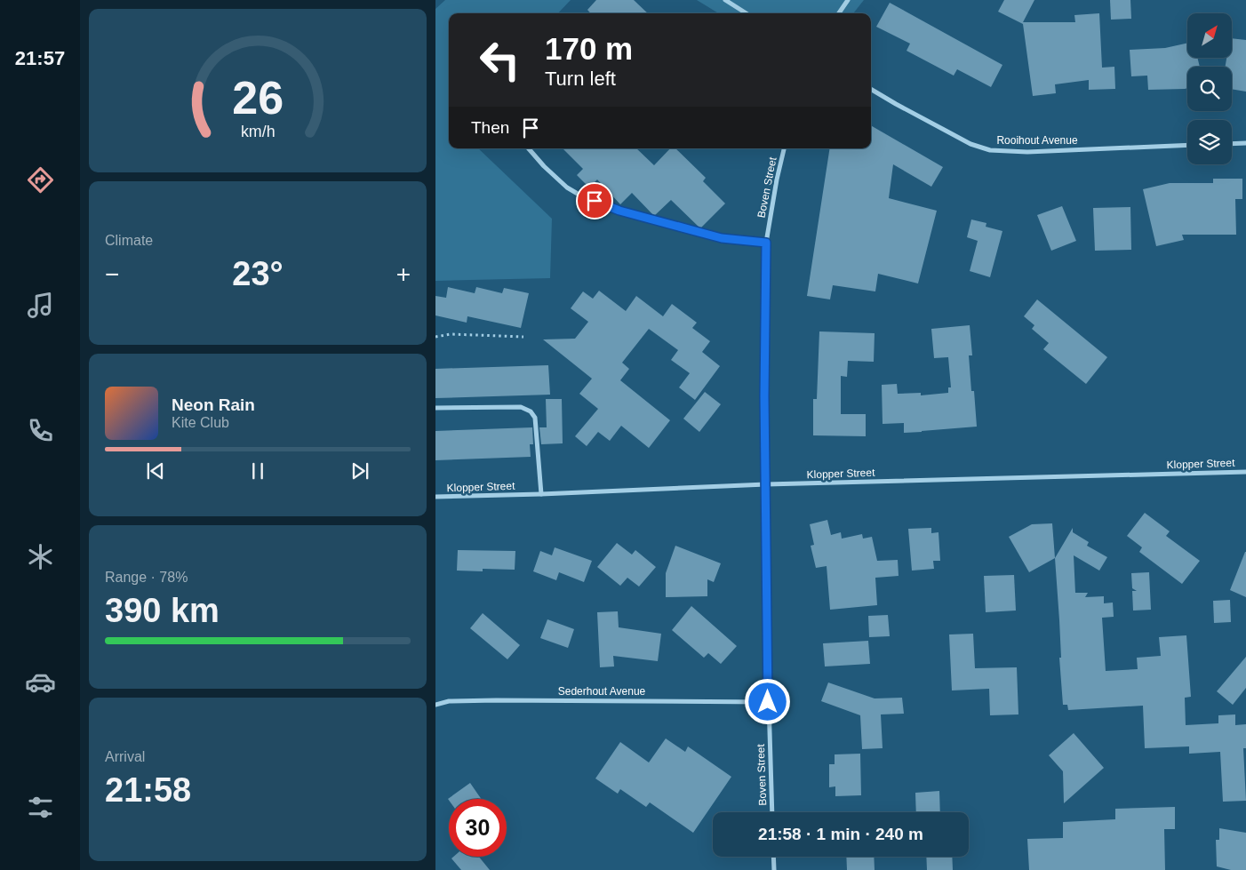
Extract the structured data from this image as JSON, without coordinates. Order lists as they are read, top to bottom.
{
  "streets": {
    "street": [
      "Rooihout Avenue",
      "Boven Street",
      "Klopper Street",
      "Sederhout Avenue"
    ]
  },
  "crossings": [
    ["Boven Street", "Klopper Street"],
    ["Boven Street", "Sederhout Avenue"]
  ],
  "north": "top right",
  "page": {
    "tabs": "21:57",
    "turn": ["170 m", "Turn left"],
    "then": "Then",
    "tile": [
      "Climate",
      ["Range · 78%", "390 km"],
      ["Arrival", "21:58"]
    ],
    "heat": ["−", "23°", "+"],
    "song": ["Neon Rain", "Kite Club"],
    "limit": "30",
    "trip": "21:58 · 1 min · 240 m",
    "gauge": ["26", "km/h"]
  }
}
